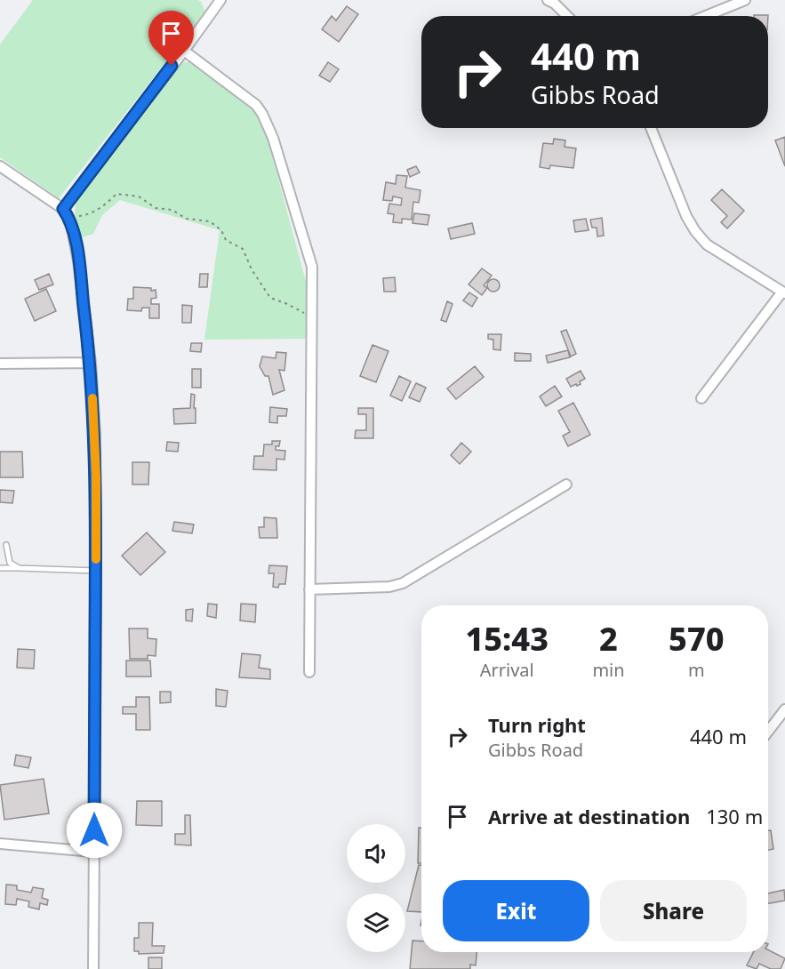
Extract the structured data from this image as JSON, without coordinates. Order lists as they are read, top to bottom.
{
  "page": {
    "turn": ["440 m", "Gibbs Road"],
    "eta": [
      "15:43",
      "Arrival",
      "2",
      "min",
      "570",
      "m"
    ],
    "list": [
      {
        "name": "Turn right",
        "note": "Gibbs Road",
        "value": "440 m"
      },
      {
        "name": "Arrive at destination",
        "value": "130 m"
      }
    ],
    "buttons": ["Exit", "Share"]
  }
}
